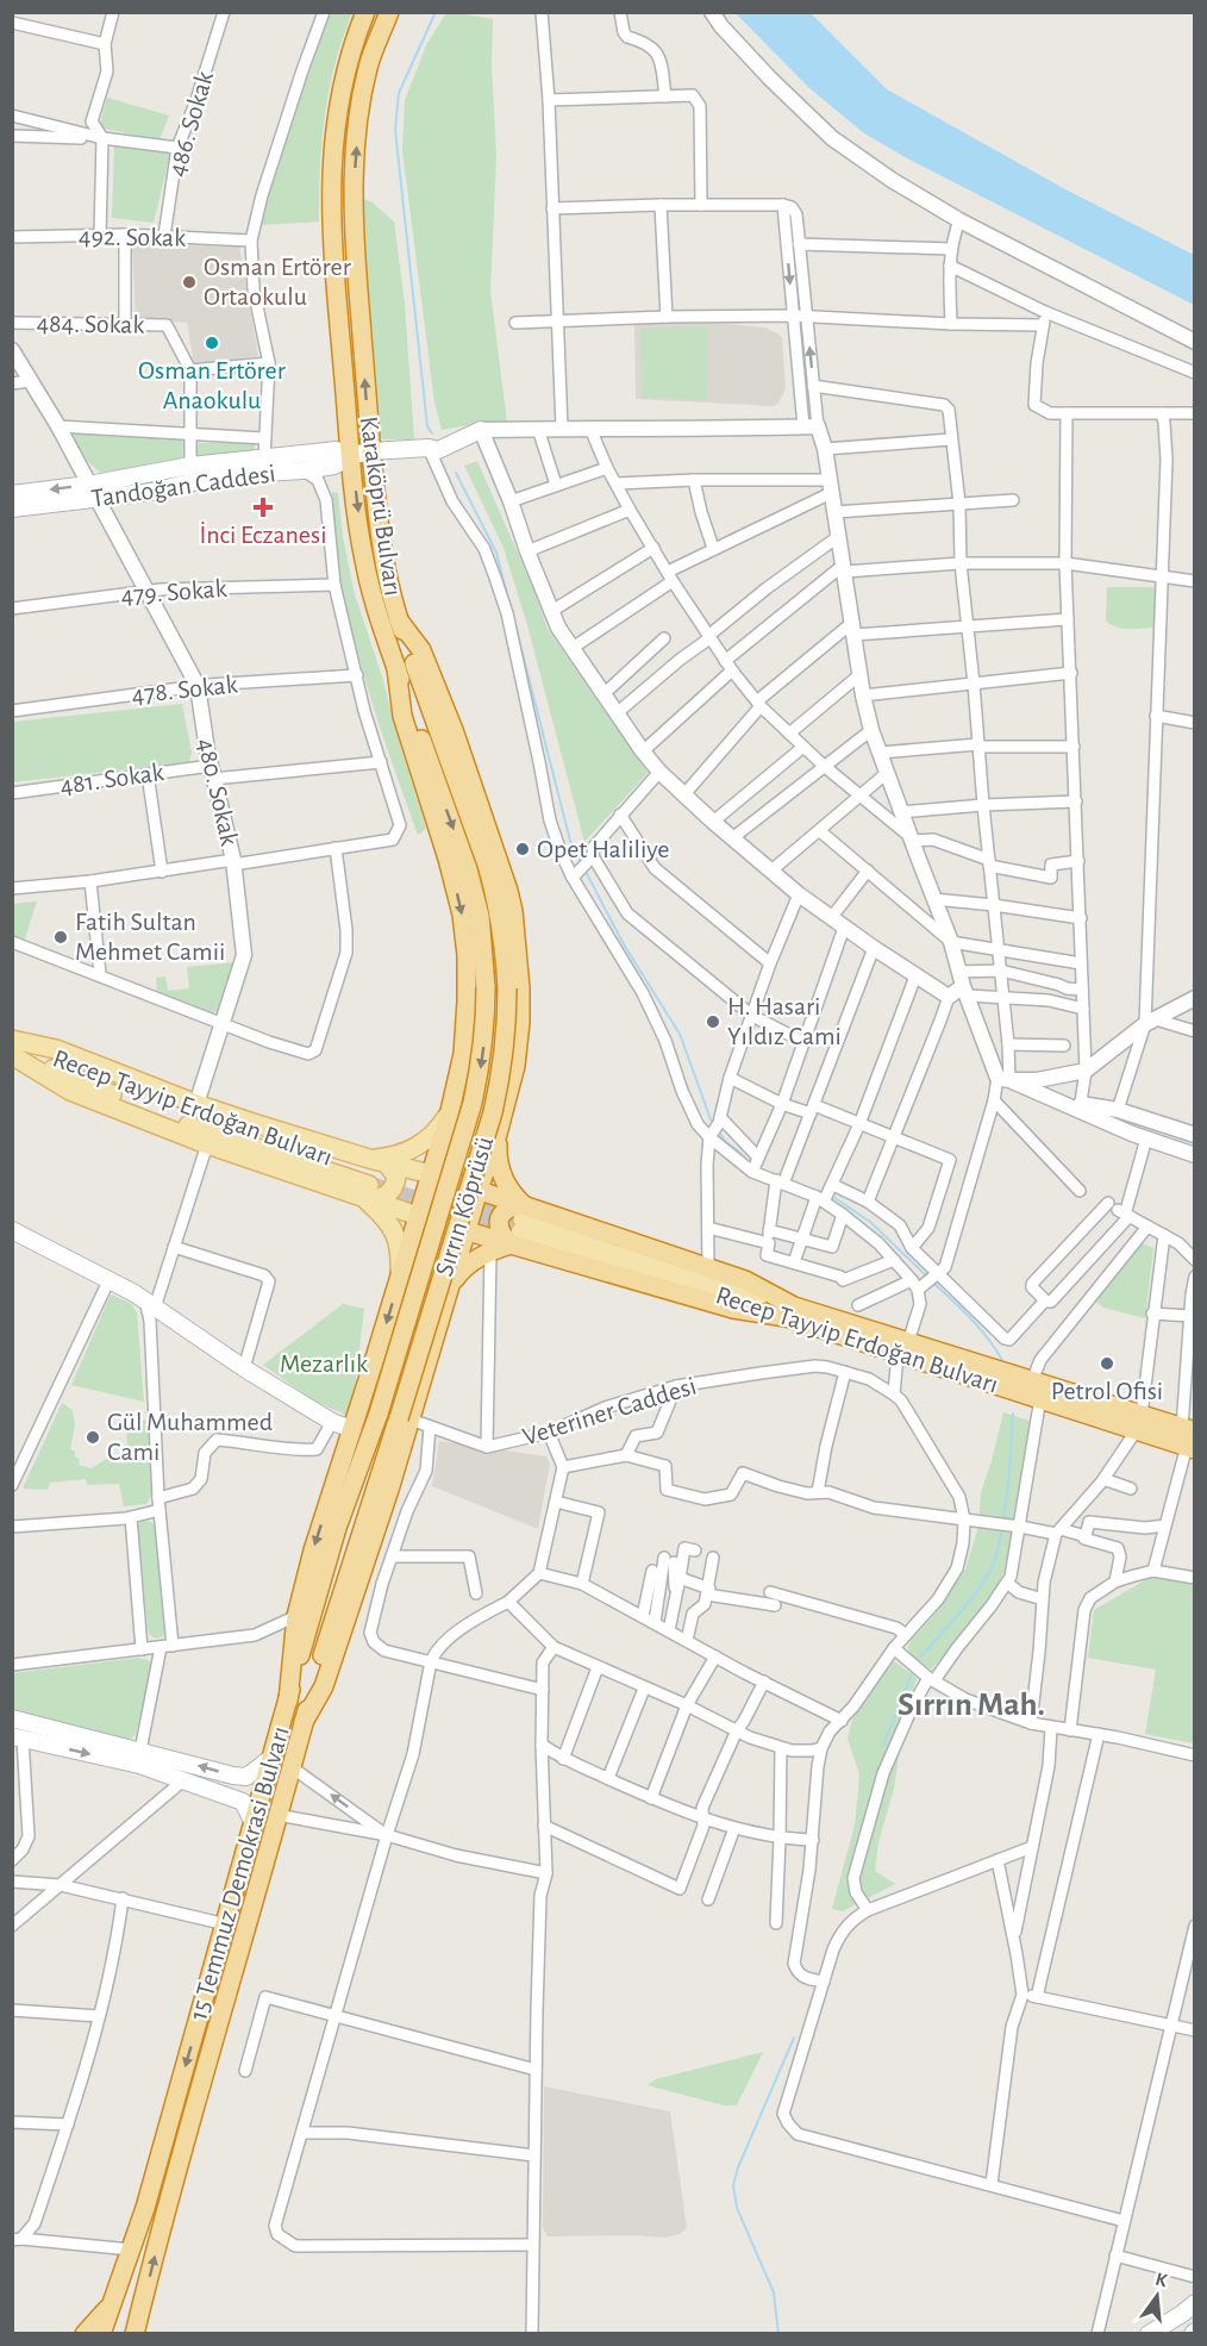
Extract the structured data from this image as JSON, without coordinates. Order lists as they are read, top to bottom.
{
  "streets": {
    "highway": [
      "Karaköprü Bulvarı",
      "Recep Tayyip Erdoğan Bulvarı",
      "Sırrın Köprüsü",
      "15 Temmuz Demokrasi Bulvarı"
    ],
    "main road": ["Tandoğan Caddesi"],
    "street": [
      "486. Sokak",
      "492. Sokak",
      "484. Sokak",
      "479. Sokak",
      "478. Sokak",
      "481. Sokak",
      "480. Sokak",
      "Veteriner Caddesi"
    ]
  },
  "crossings": [
    ["486. Sokak", "492. Sokak"],
    ["Tandoğan Caddesi", "Karaköprü Bulvarı"],
    ["Tandoğan Caddesi", "480. Sokak"],
    ["Karaköprü Bulvarı", "Sırrın Köprüsü"],
    ["479. Sokak", "480. Sokak"],
    ["478. Sokak", "480. Sokak"],
    ["481. Sokak", "480. Sokak"],
    ["Sırrın Köprüsü", "Veteriner Caddesi"],
    ["Sırrın Köprüsü", "15 Temmuz Demokrasi Bulvarı"],
    ["Veteriner Caddesi", "15 Temmuz Demokrasi Bulvarı"]
  ],
  "districts": ["Sırrın Mah."],
  "parks": ["Mezarlık"],
  "places": {
    "other": [
      "Osman Ertörer Ortaokulu",
      "Osman Ertörer Anaokulu",
      "Opet Haliliye",
      "Fatih Sultan Mehmet Camii",
      "H. Hasari Yıldız Cami",
      "Petrol Ofisi",
      "Gül Muhammed Cami"
    ],
    "health": ["İnci Eczanesi"]
  },
  "north": "top"
}
